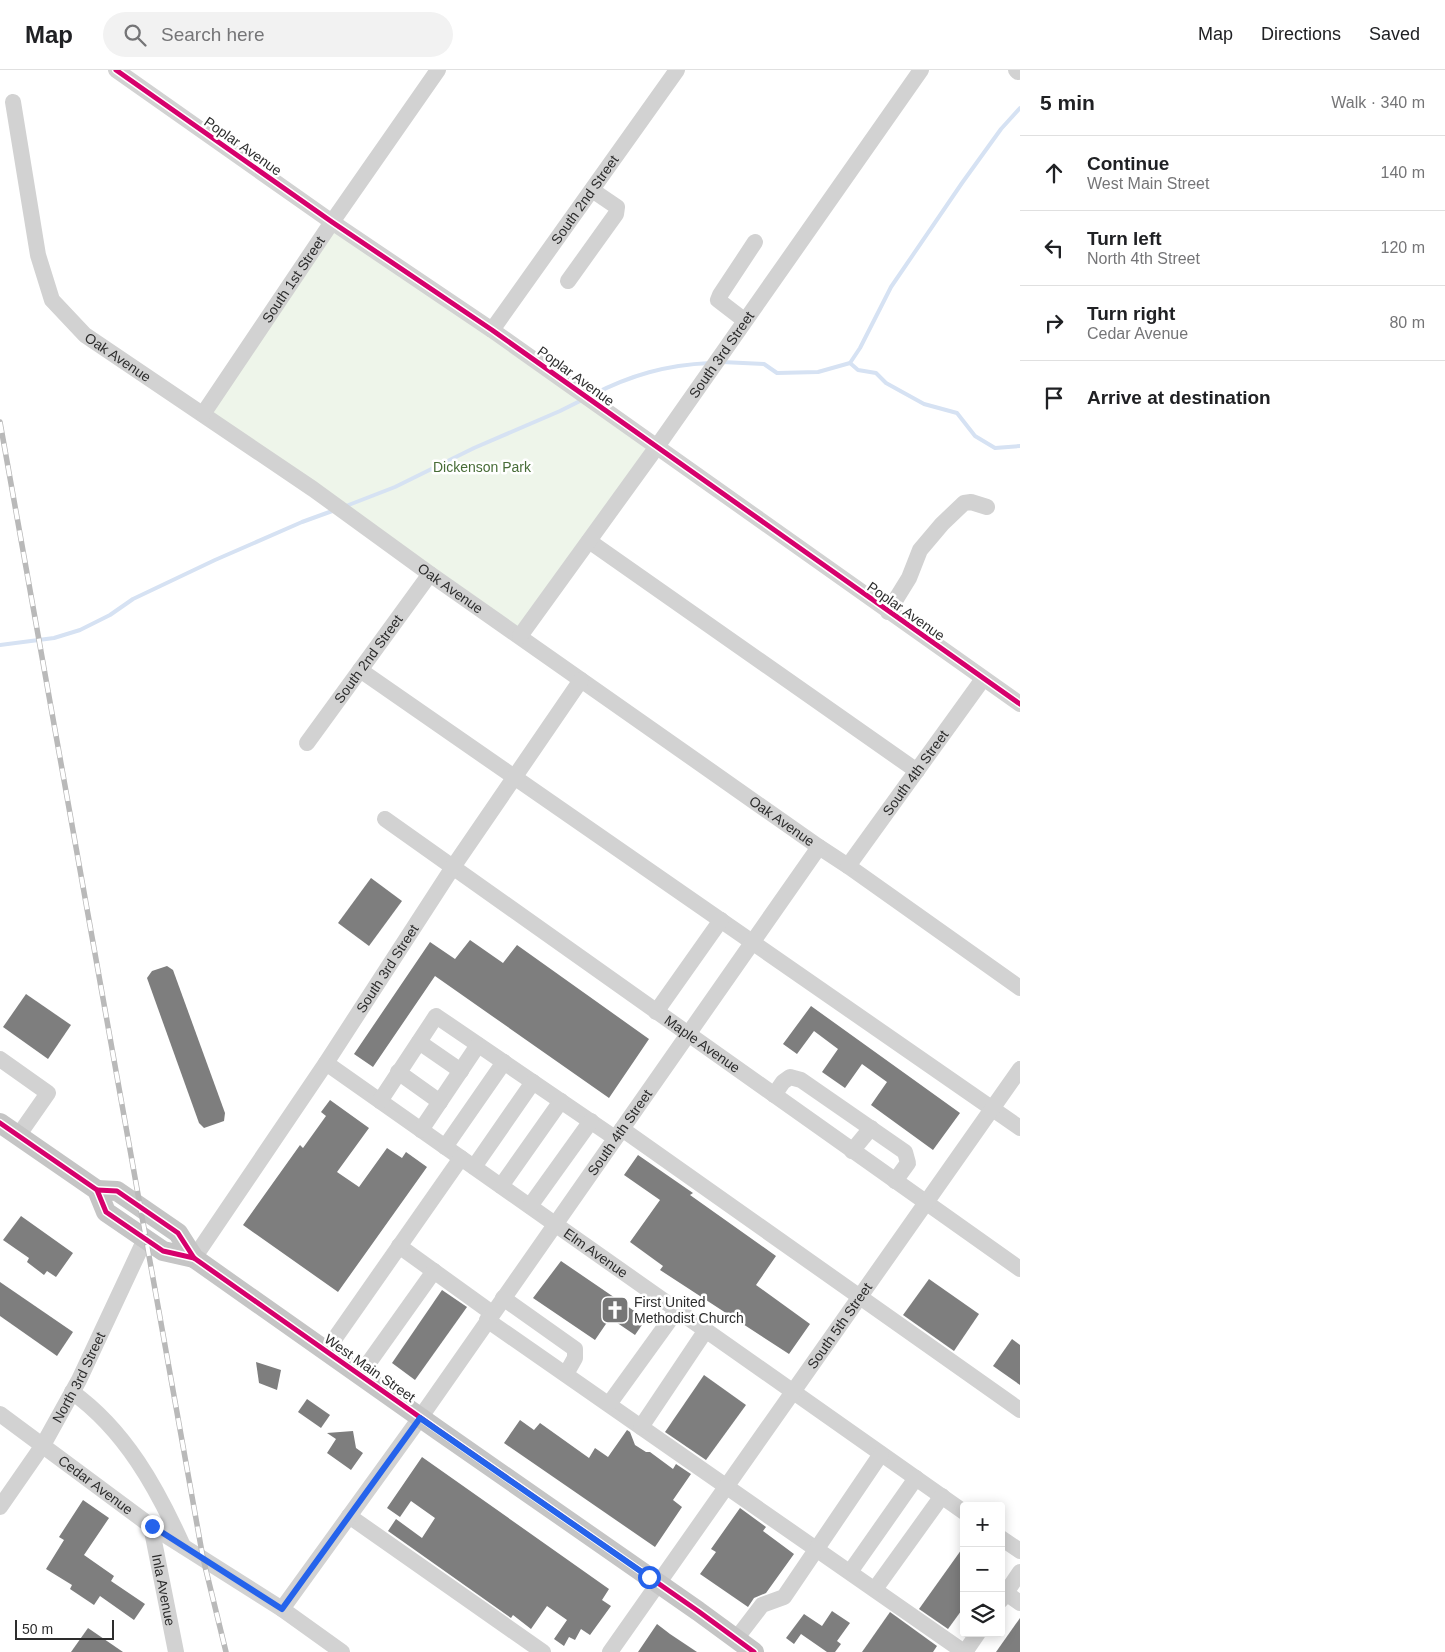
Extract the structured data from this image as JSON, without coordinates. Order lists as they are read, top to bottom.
{
  "streets": {
    "main road": ["West Main Street"],
    "street": [
      "Poplar Avenue",
      "South 2nd Street",
      "South 1st Street",
      "South 3rd Street",
      "Oak Avenue",
      "South 4th Street",
      "Maple Avenue",
      "Elm Avenue",
      "South 5th Street",
      "North 3rd Street",
      "Cedar Avenue",
      "Inla Avenue"
    ]
  },
  "crossings": [
    ["Poplar Avenue", "South 2nd Street"],
    ["Poplar Avenue", "South 1st Street"],
    ["Poplar Avenue", "South 3rd Street"],
    ["Poplar Avenue", "South 4th Street"],
    ["South 2nd Street", "Oak Avenue"],
    ["South 1st Street", "Oak Avenue"],
    ["South 3rd Street", "Oak Avenue"],
    ["South 3rd Street", "Maple Avenue"],
    ["South 3rd Street", "Elm Avenue"],
    ["South 3rd Street", "West Main Street"],
    ["Oak Avenue", "South 4th Street"],
    ["South 4th Street", "Maple Avenue"],
    ["South 4th Street", "Elm Avenue"],
    ["South 4th Street", "West Main Street"],
    ["South 4th Street", "Cedar Avenue"],
    ["Maple Avenue", "South 5th Street"],
    ["Elm Avenue", "South 5th Street"],
    ["South 5th Street", "West Main Street"],
    ["West Main Street", "North 3rd Street"],
    ["North 3rd Street", "Cedar Avenue"],
    ["Cedar Avenue", "Inla Avenue"]
  ],
  "parks": ["Dickenson Park"],
  "places": {
    "church": ["First United Methodist Church"]
  },
  "scale_bar": "50 m",
  "page": {
    "header": "Map",
    "search": "Search here",
    "nav": ["Map", "Directions", "Saved"],
    "heading": ["5 min", "Walk · 340 m"],
    "list": [
      ["Continue", "West Main Street", "140 m"],
      ["Turn left", "North 4th Street", "120 m"],
      ["Turn right", "Cedar Avenue", "80 m"],
      "Arrive at destination"
    ],
    "map_buttons": ["+", "−"],
    "scale": "50 m"
  }
}
